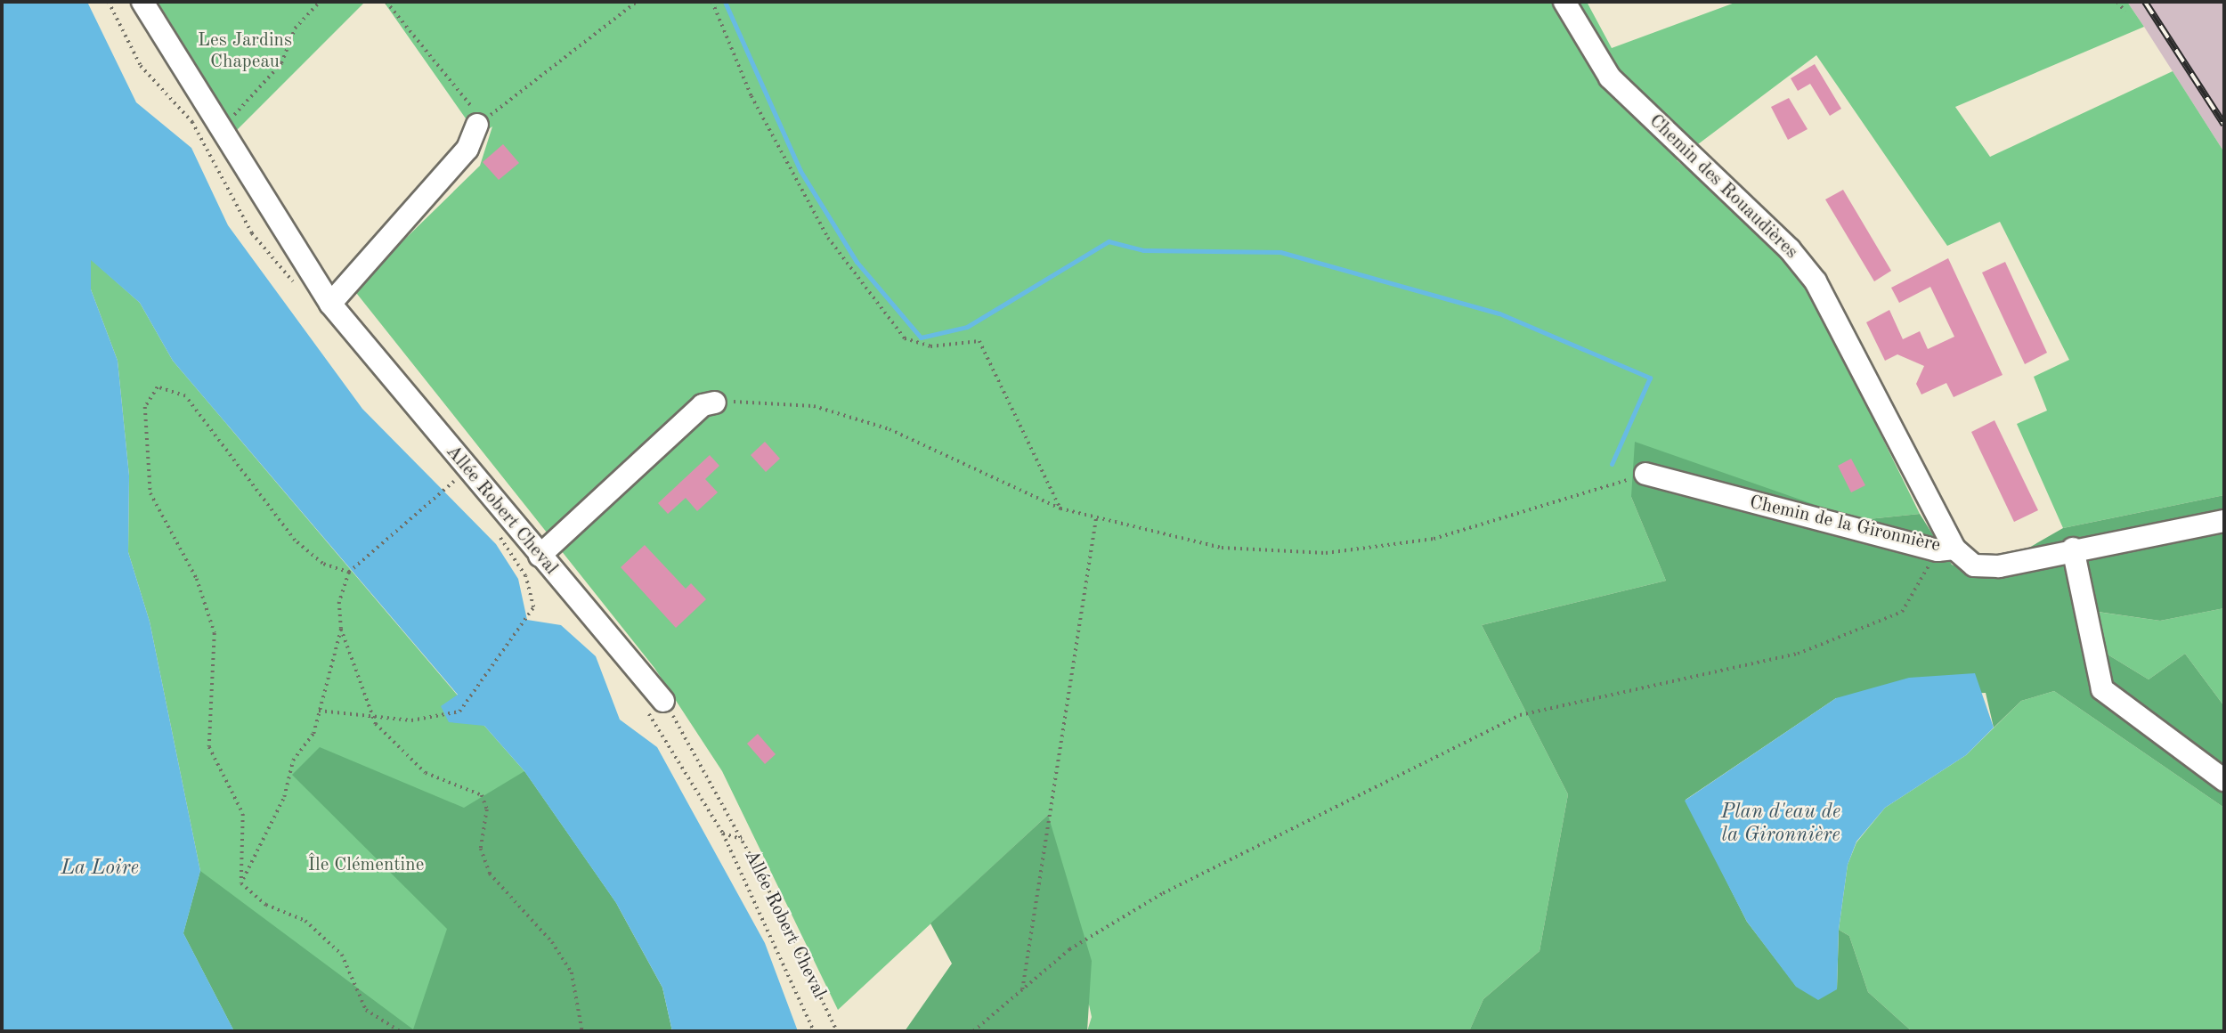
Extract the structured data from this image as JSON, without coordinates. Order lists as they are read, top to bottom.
{
  "streets": {
    "street": ["Chemin des Rouaudières", "Allée Robert Cheval", "Chemin de la Gironnière"]
  },
  "crossings": [
    ["Chemin des Rouaudières", "Chemin de la Gironnière"]
  ],
  "water": ["Plan d'eau de la Gironnière", "La Loire"],
  "parks": ["Les Jardins Chapeau", "Île Clémentine"]
}
